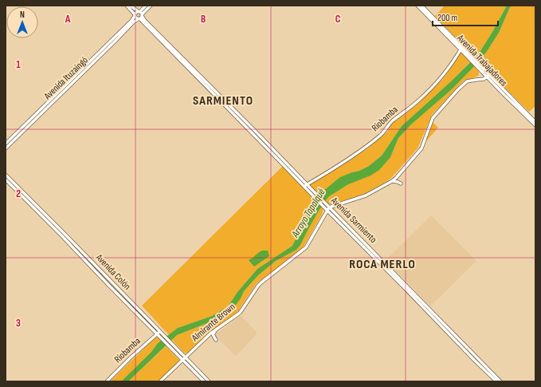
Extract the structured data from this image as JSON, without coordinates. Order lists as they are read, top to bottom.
{
  "streets": {
    "main road": [
      "Avenida Trabajadores",
      "Avenida Ituzaingó",
      "Riobamba",
      "Avenida Sarmiento",
      "Avenida Colón",
      "Almirante Brown"
    ]
  },
  "crossings": [
    ["Avenida Trabajadores", "Riobamba"],
    ["Avenida Ituzaingó", "Avenida Sarmiento"],
    ["Riobamba", "Avenida Sarmiento"],
    ["Riobamba", "Avenida Colón"],
    ["Avenida Sarmiento", "Almirante Brown"],
    ["Avenida Colón", "Almirante Brown"]
  ],
  "districts": ["SARMIENTO", "ROCA MERLO"],
  "water": ["Arroyo Tapalqué"],
  "scale_bar": "200 m",
  "north": "top",
  "grid": {
    "columns": ["A", "B", "C"],
    "rows": ["1", "2", "3"]
  }
}
